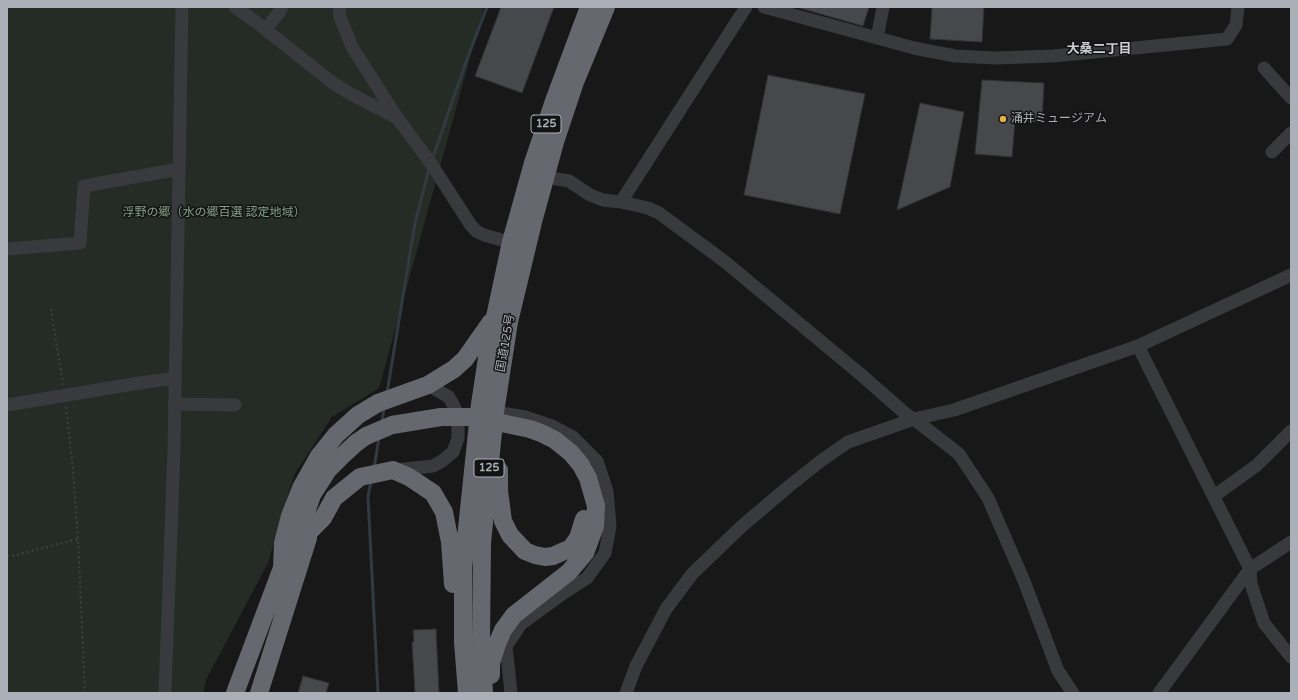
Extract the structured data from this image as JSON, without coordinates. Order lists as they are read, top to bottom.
{
  "streets": {
    "highway": ["125", "国道125号"]
  },
  "districts": ["大桑二丁目"],
  "parks": ["浮野の郷（水の郷百選 認定地域）"],
  "places": ["涌井ミュージアム"]
}
